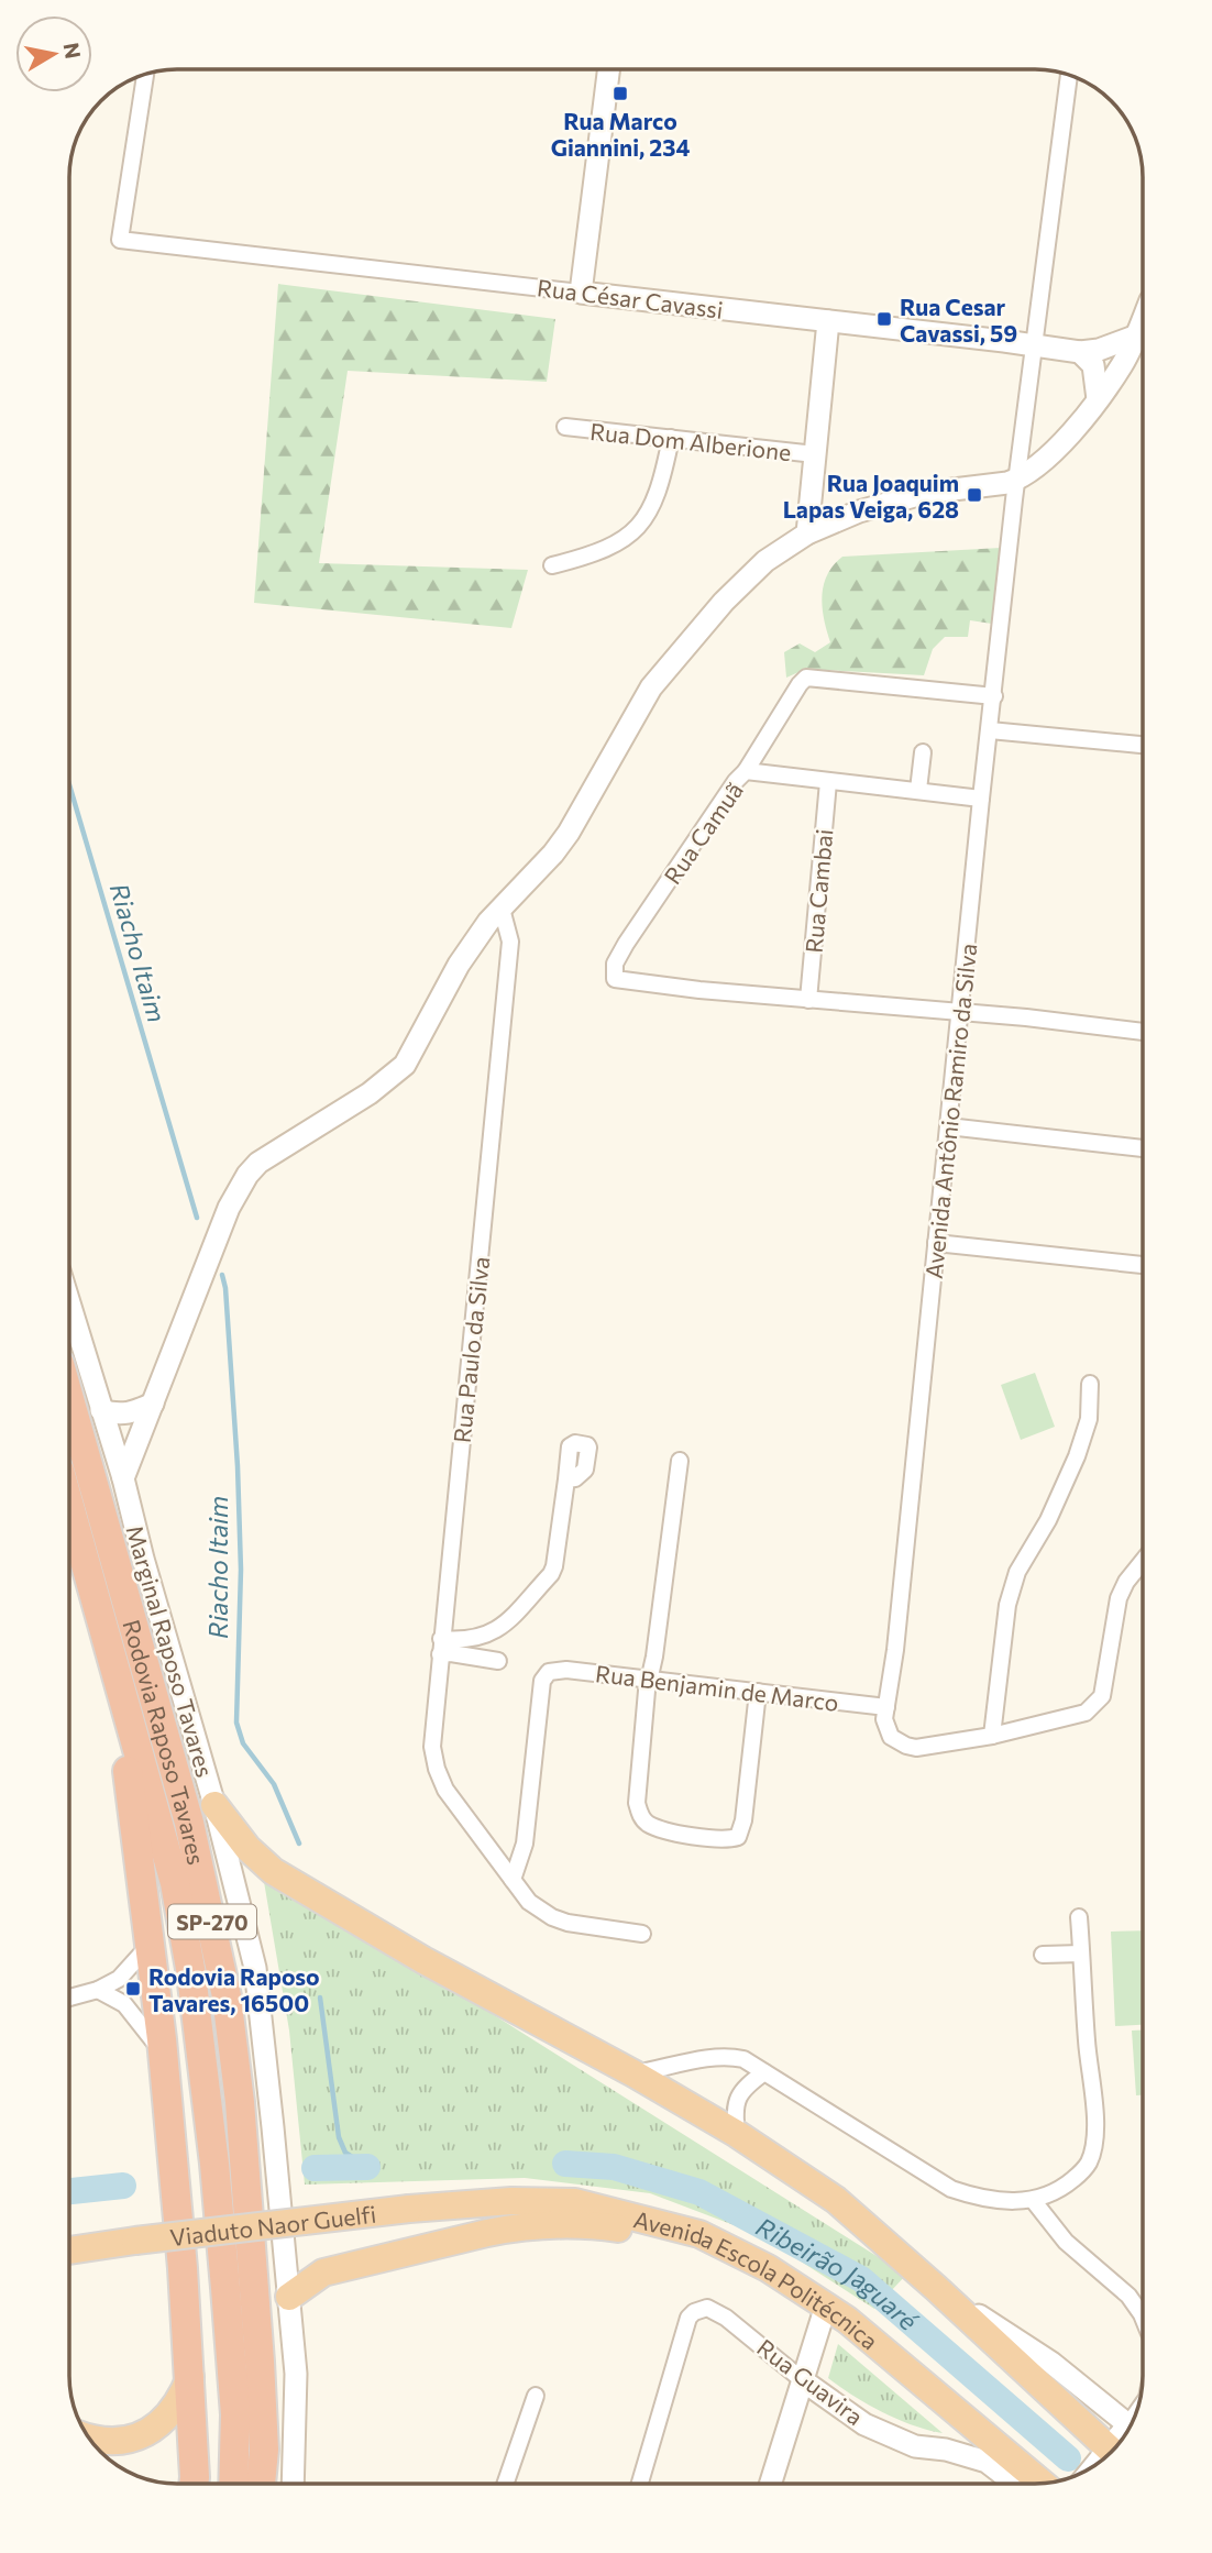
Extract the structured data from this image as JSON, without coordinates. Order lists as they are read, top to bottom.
{
  "streets": {
    "highway": [
      "Rodovia Raposo Tavares",
      "SP-270",
      "Viaduto Naor Guelfi",
      "Avenida Escola Politécnica"
    ],
    "main road": ["Rua César Cavassi", "Marginal Raposo Tavares", "Rua Guavira"],
    "street": [
      "Rua Dom Alberione",
      "Rua Camuã",
      "Rua Cambai",
      "Avenida Antônio Ramiro da Silva",
      "Rua Paulo da Silva",
      "Rua Benjamin de Marco"
    ]
  },
  "crossings": [
    ["Rua César Cavassi", "Avenida Antônio Ramiro da Silva"],
    ["Rua Camuã", "Rua Cambai"],
    ["Rua Camuã", "Avenida Antônio Ramiro da Silva"],
    ["Avenida Antônio Ramiro da Silva", "Rua Benjamin de Marco"],
    ["Rua Paulo da Silva", "Rua Benjamin de Marco"],
    ["Viaduto Naor Guelfi", "Avenida Escola Politécnica"]
  ],
  "water": ["Riacho Itaim", "Ribeirão Jaguaré"],
  "places": {
    "transit": [
      "Rua Marco Giannini, 234",
      "Rua Cesar Cavassi, 59",
      "Rua Joaquim Lapas Veiga, 628",
      "Rodovia Raposo Tavares, 16500"
    ]
  },
  "north": "right"
}
